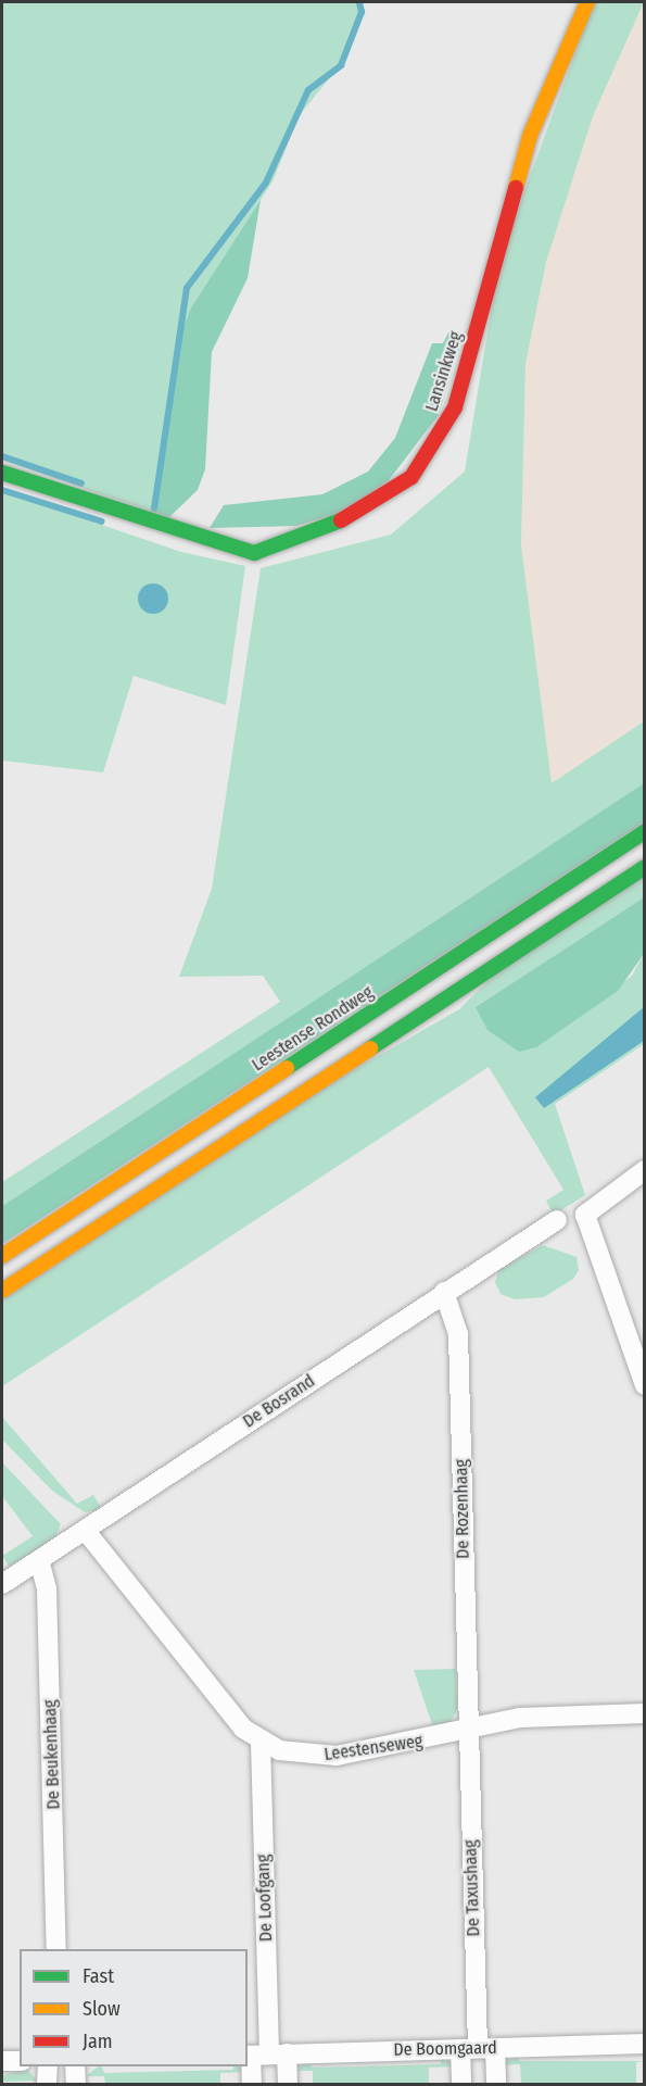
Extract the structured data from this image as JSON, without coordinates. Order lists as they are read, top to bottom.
{
  "streets": {
    "main road": ["Lansinkweg", "Leestense Rondweg"],
    "street": [
      "De Bosrand",
      "De Rozenhaag",
      "Leestenseweg",
      "De Beukenhaag",
      "De Taxushaag",
      "De Loofgang",
      "De Boomgaard"
    ]
  },
  "crossings": [
    ["De Bosrand", "De Rozenhaag"],
    ["De Bosrand", "Leestenseweg"],
    ["De Bosrand", "De Beukenhaag"],
    ["De Rozenhaag", "Leestenseweg"],
    ["De Rozenhaag", "De Taxushaag"],
    ["Leestenseweg", "De Taxushaag"],
    ["Leestenseweg", "De Loofgang"],
    ["De Taxushaag", "De Boomgaard"],
    ["De Loofgang", "De Boomgaard"]
  ],
  "legend": ["Fast", "Slow", "Jam"]
}
